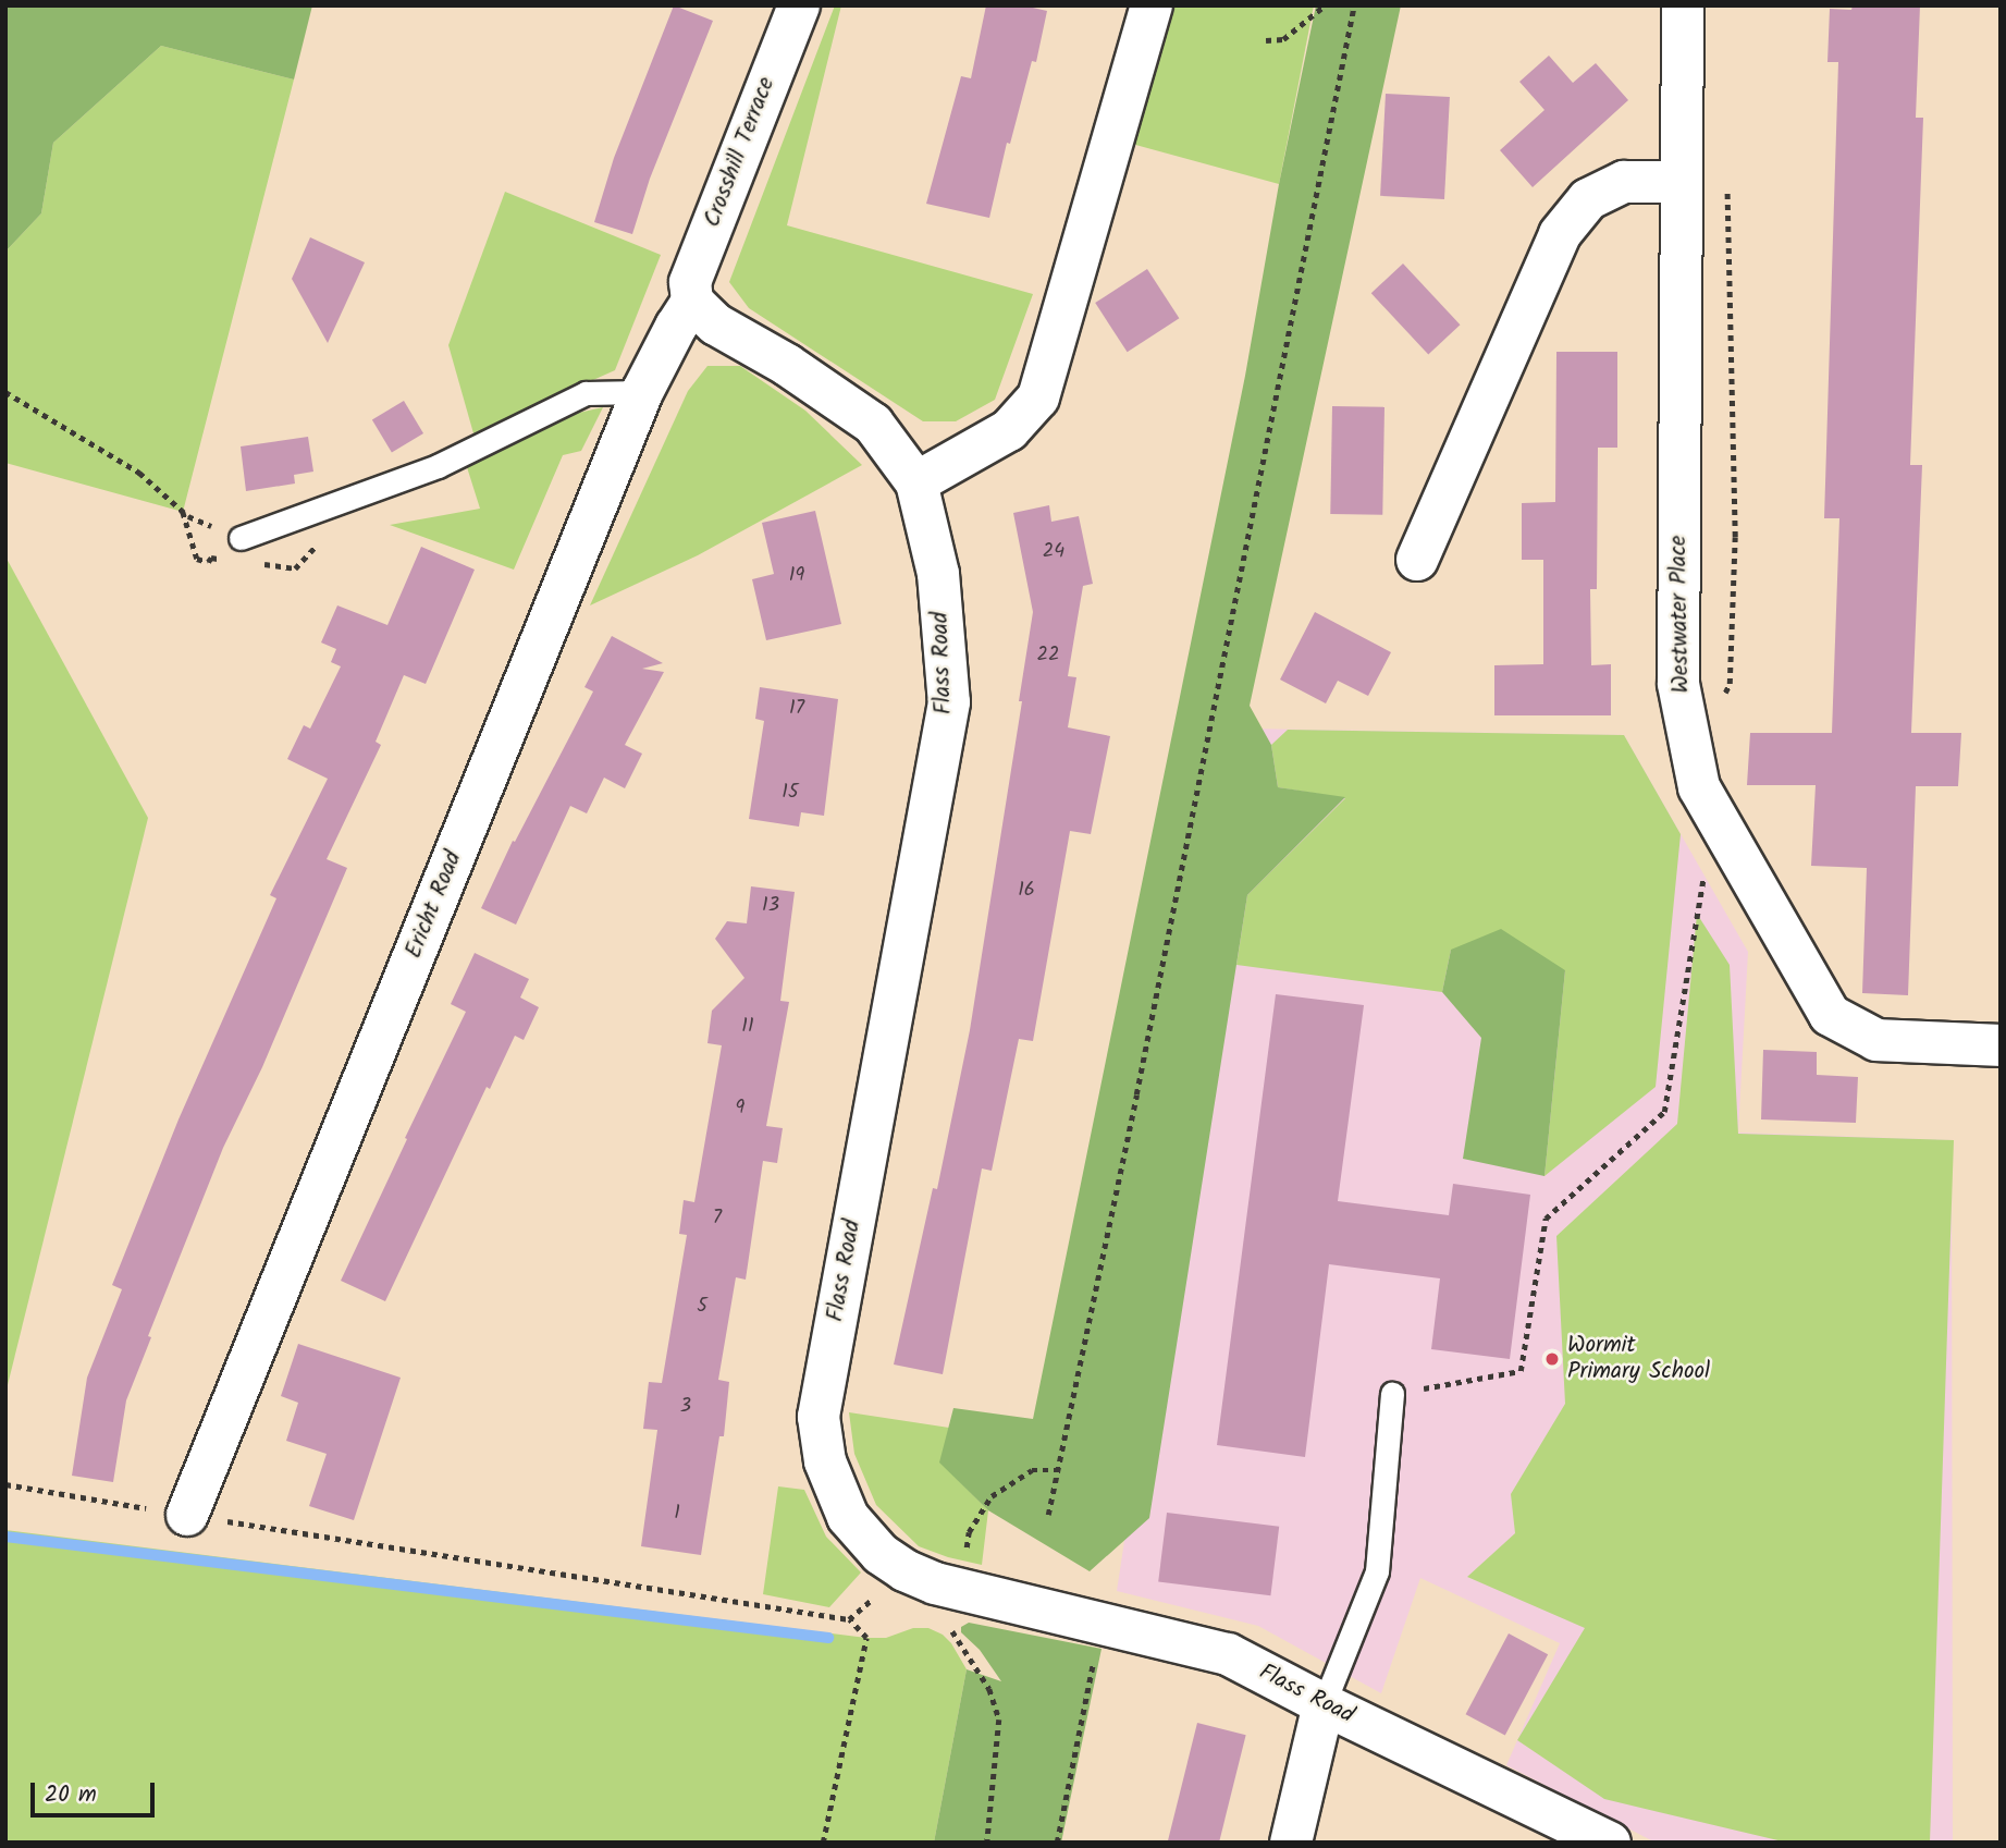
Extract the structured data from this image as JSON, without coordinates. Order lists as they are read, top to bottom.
{
  "streets": {
    "street": [
      "Crosshill Terrace",
      "Westwater Place",
      "Flass Road",
      "Ericht Road"
    ]
  },
  "crossings": [
    ["Crosshill Terrace", "Flass Road"],
    ["Crosshill Terrace", "Ericht Road"],
    ["Flass Road", "Ericht Road"]
  ],
  "places": ["Wormit Primary School"],
  "house_numbers": [
    "24",
    "19",
    "22",
    "17",
    "15",
    "16",
    "13",
    "11",
    "9",
    "7",
    "5",
    "3",
    "1"
  ],
  "scale_bar": "20 m"
}
